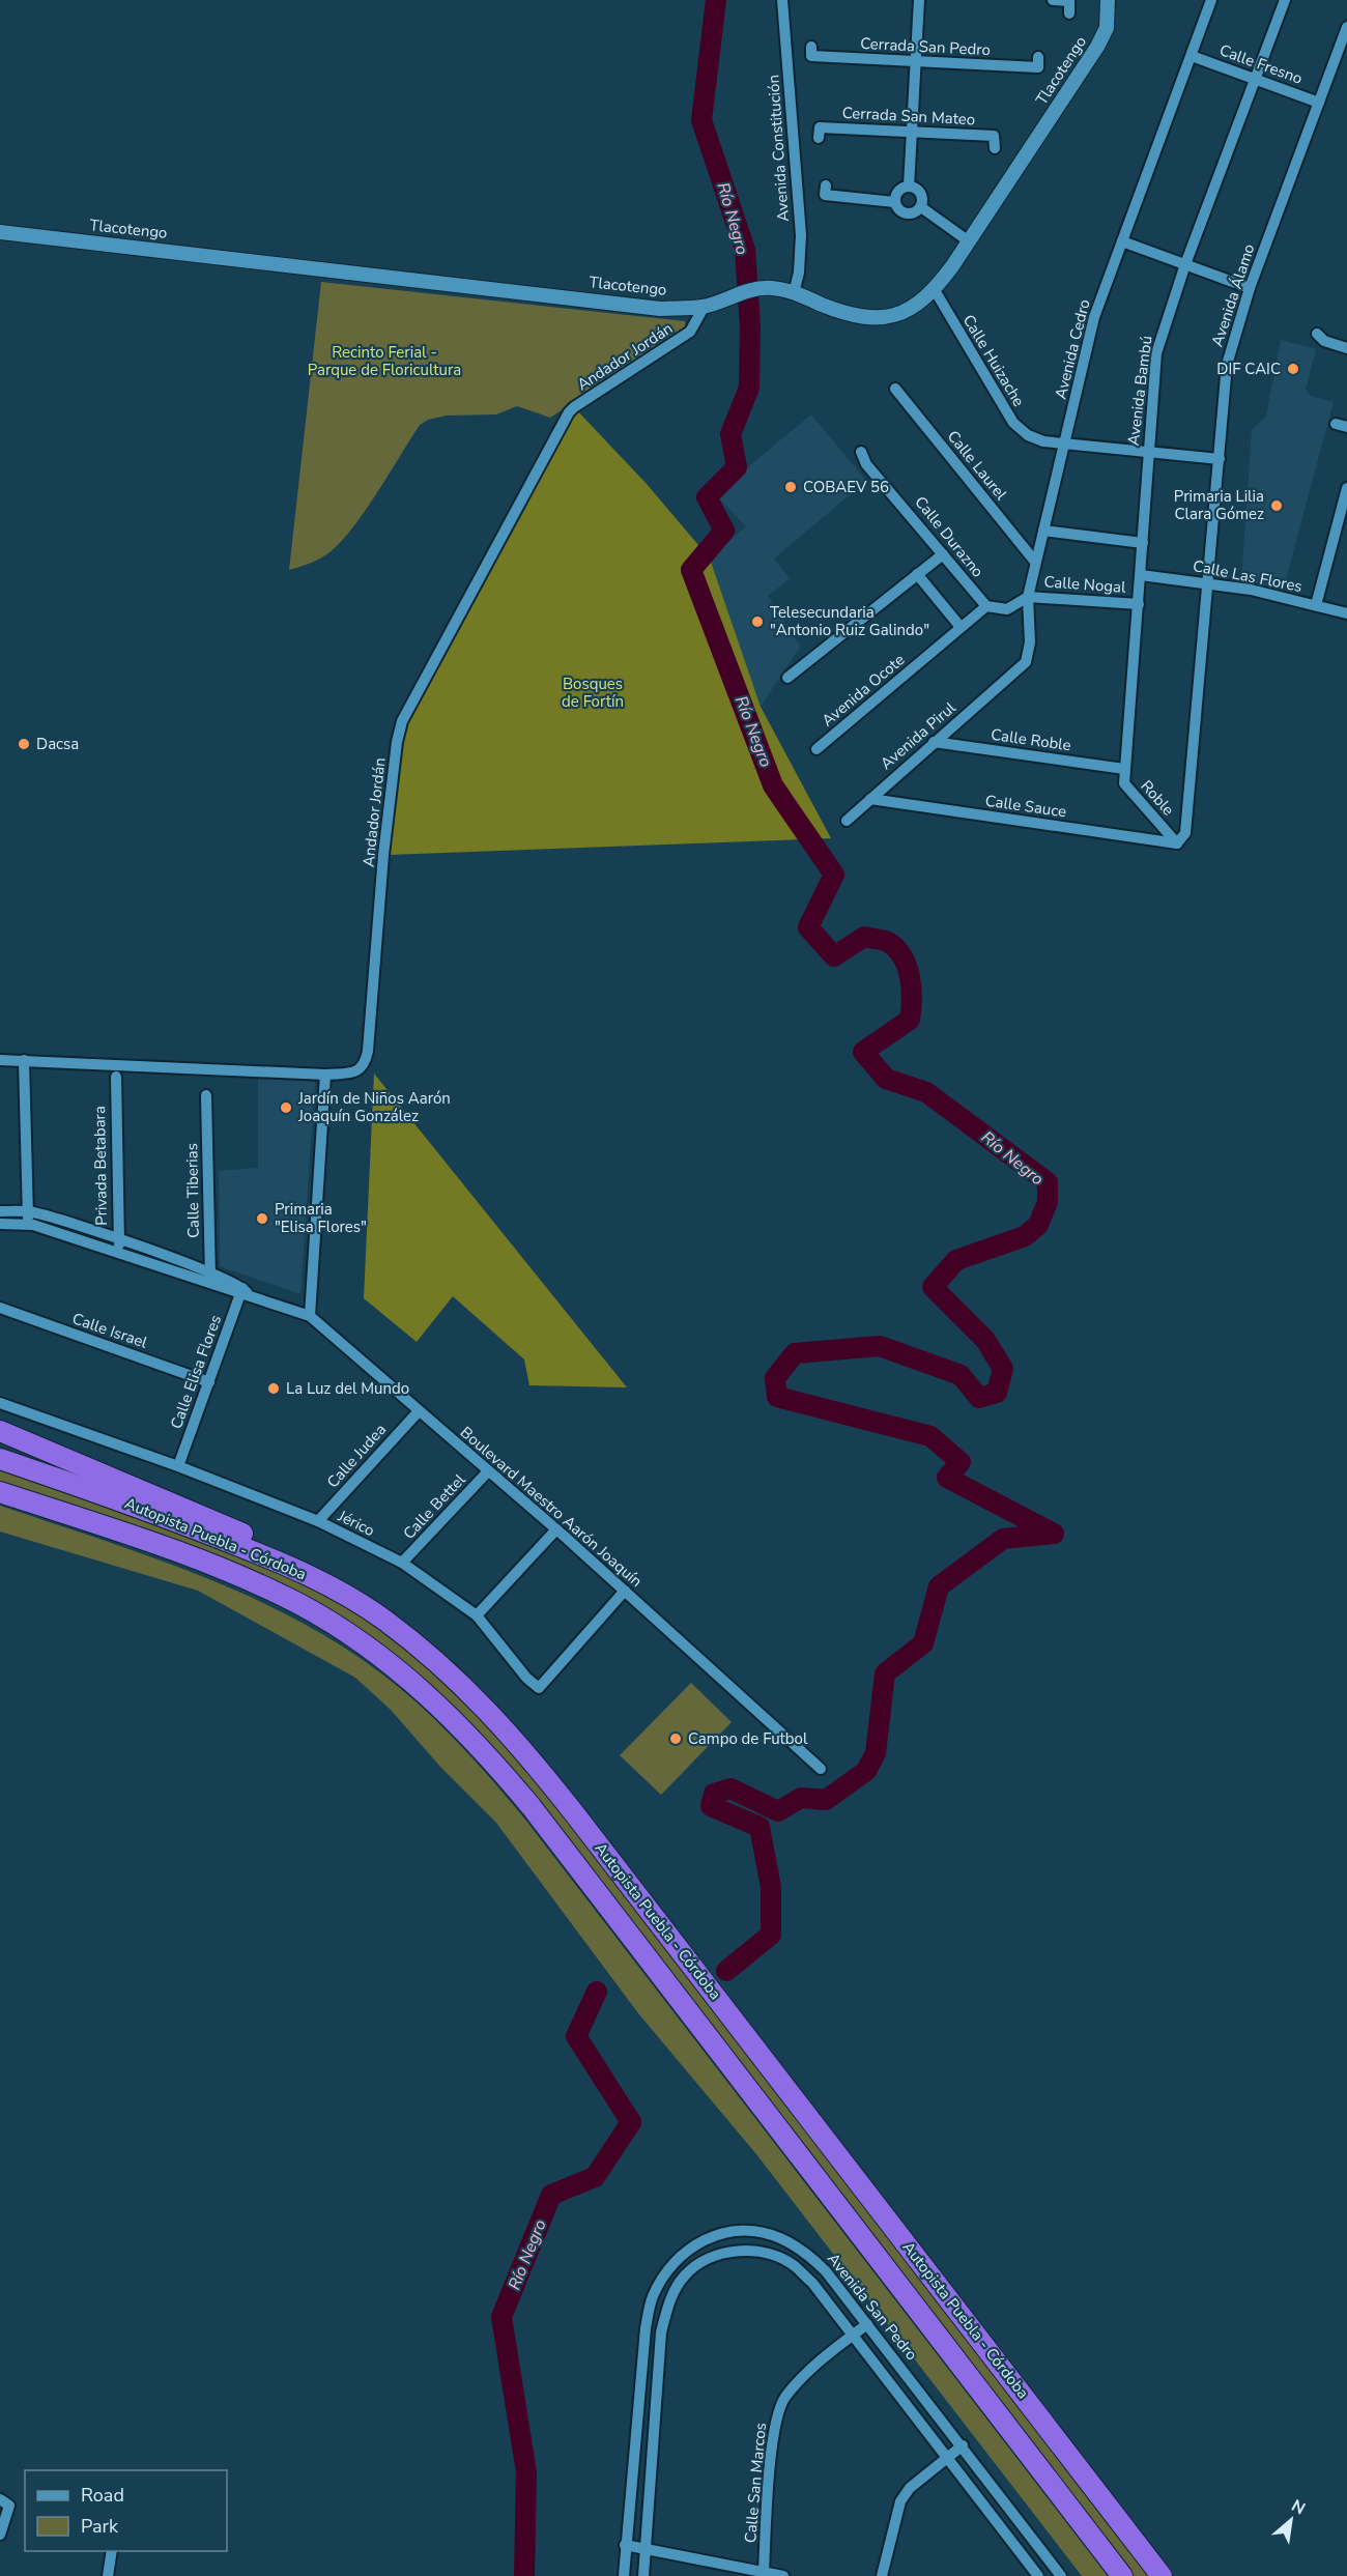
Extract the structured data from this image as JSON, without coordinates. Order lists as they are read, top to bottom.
{
  "streets": {
    "highway": ["Autopista Puebla - Córdoba"],
    "street": [
      "Cerrada San Pedro",
      "Calle Fresno",
      "Tlacotengo",
      "Cerrada San Mateo",
      "Avenida Constitución",
      "Avenida Álamo",
      "Avenida Cedro",
      "Andador Jordán",
      "Calle Huizache",
      "Avenida Bambú",
      "Calle Laurel",
      "Calle Durazno",
      "Calle Las Flores",
      "Calle Nogal",
      "Avenida Ocote",
      "Avenida Pirul",
      "Calle Roble",
      "Roble",
      "Calle Sauce",
      "Privada Betabara",
      "Calle Tiberias",
      "Calle Israel",
      "Calle Elisa Flores",
      "Calle Judea",
      "Calle Bettel",
      "Boulevard Maestro Aarón Joaquín",
      "Jérico",
      "Avenida San Pedro",
      "Calle San Marcos"
    ]
  },
  "crossings": [
    ["Calle Fresno", "Avenida Álamo"],
    ["Calle Fresno", "Avenida Cedro"],
    ["Calle Fresno", "Avenida Bambú"],
    ["Tlacotengo", "Avenida Constitución"],
    ["Tlacotengo", "Andador Jordán"],
    ["Tlacotengo", "Calle Huizache"],
    ["Avenida Álamo", "Calle Huizache"],
    ["Avenida Álamo", "Calle Las Flores"],
    ["Avenida Álamo", "Roble"],
    ["Avenida Álamo", "Calle Sauce"],
    ["Avenida Cedro", "Calle Huizache"],
    ["Avenida Cedro", "Calle Laurel"],
    ["Avenida Cedro", "Calle Nogal"],
    ["Avenida Cedro", "Avenida Pirul"],
    ["Calle Huizache", "Avenida Bambú"],
    ["Avenida Bambú", "Calle Las Flores"],
    ["Avenida Bambú", "Calle Nogal"],
    ["Avenida Bambú", "Calle Roble"],
    ["Avenida Bambú", "Roble"],
    ["Calle Durazno", "Avenida Ocote"],
    ["Avenida Pirul", "Calle Roble"],
    ["Avenida Pirul", "Calle Sauce"],
    ["Calle Roble", "Roble"],
    ["Roble", "Calle Sauce"],
    ["Privada Betabara", "Boulevard Maestro Aarón Joaquín"],
    ["Calle Tiberias", "Boulevard Maestro Aarón Joaquín"],
    ["Calle Israel", "Calle Elisa Flores"],
    ["Calle Elisa Flores", "Boulevard Maestro Aarón Joaquín"],
    ["Calle Elisa Flores", "Jérico"],
    ["Calle Judea", "Boulevard Maestro Aarón Joaquín"],
    ["Calle Judea", "Jérico"],
    ["Calle Bettel", "Boulevard Maestro Aarón Joaquín"],
    ["Calle Bettel", "Jérico"],
    ["Boulevard Maestro Aarón Joaquín", "Jérico"],
    ["Avenida San Pedro", "Calle San Marcos"]
  ],
  "water": ["Río Negro"],
  "parks": ["Recinto Ferial - Parque de Floricultura", "Bosques de Fortín"],
  "places": [
    "DIF CAIC",
    "COBAEV 56",
    "Primaria Lilia Clara Gómez",
    "Telesecundaria \"Antonio Ruiz Galindo\"",
    "Dacsa",
    "Jardín de Niños Aarón Joaquín González",
    "Primaria \"Elisa Flores\"",
    "La Luz del Mundo",
    "Campo de Futbol"
  ],
  "legend": ["Road", "Park"],
  "north": "top right"
}
